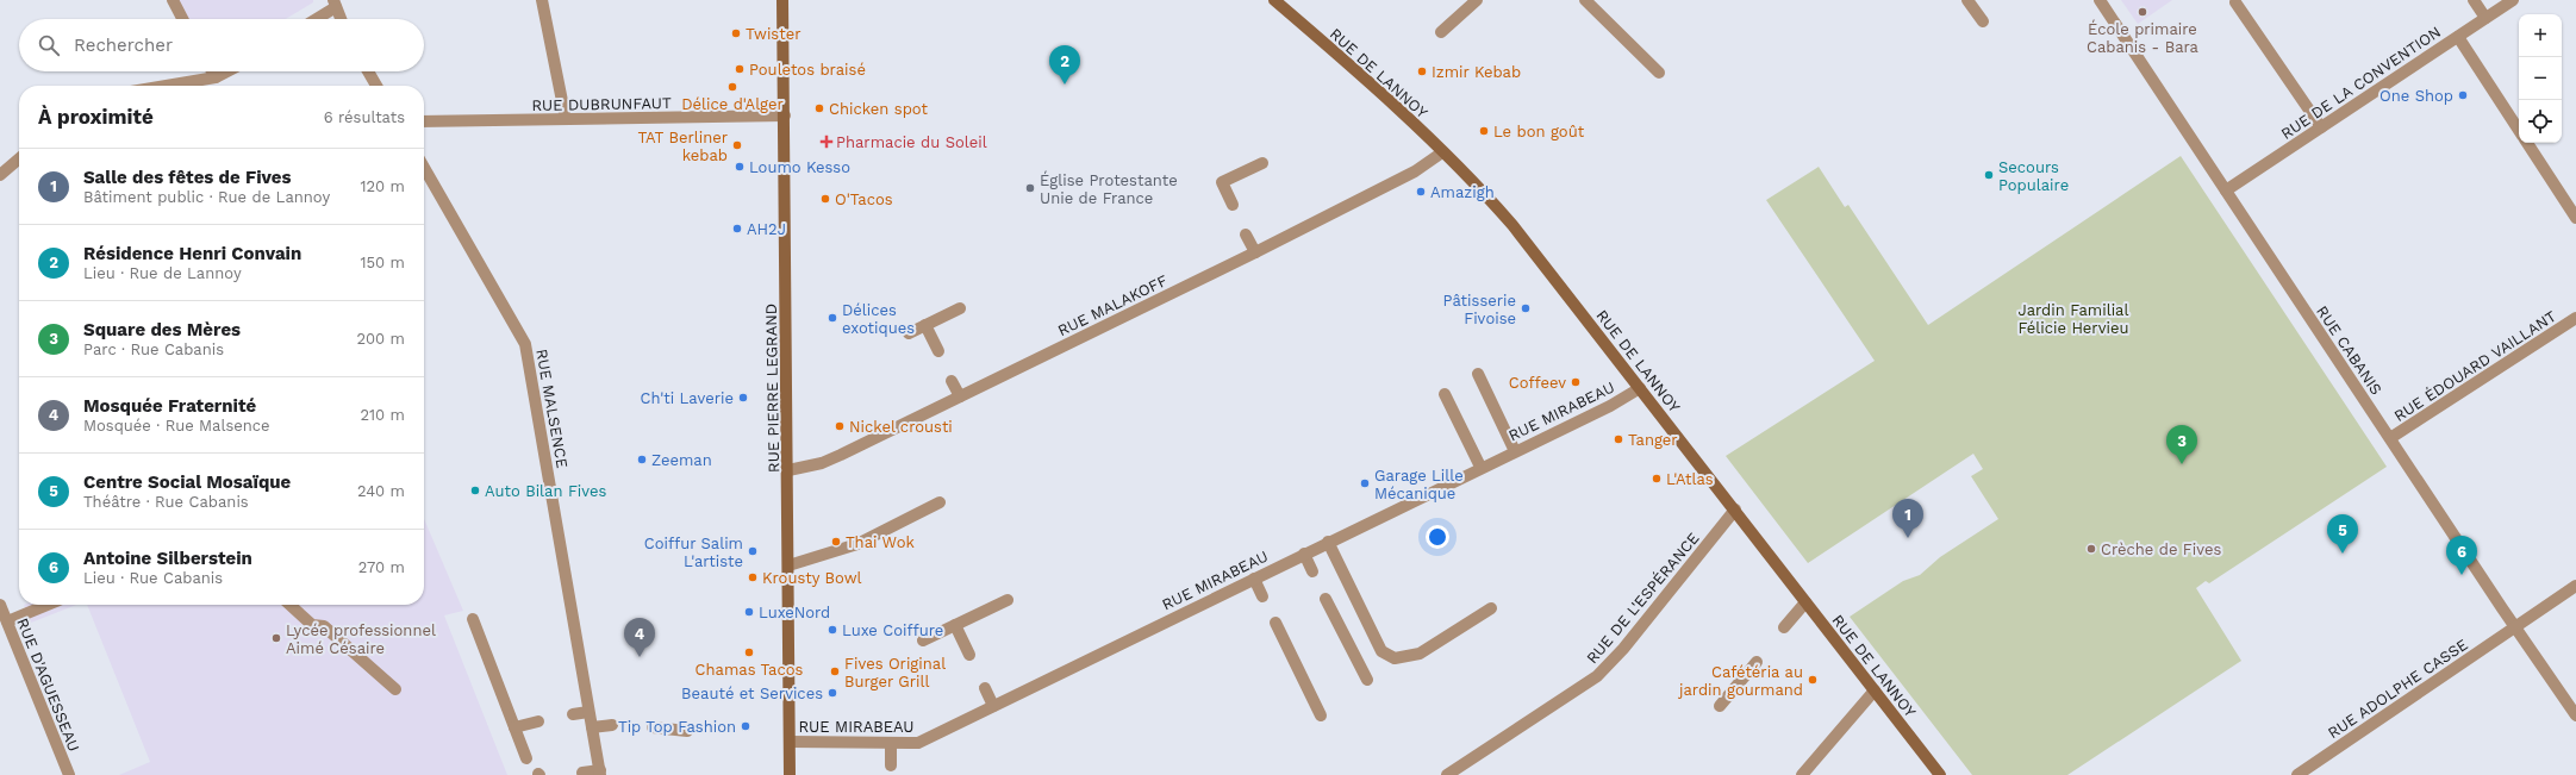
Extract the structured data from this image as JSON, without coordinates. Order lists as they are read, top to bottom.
{
  "streets": {
    "street": [
      "RUE DE LANNOY",
      "RUE DE LA CONVENTION",
      "RUE DUBRUNFAUT",
      "RUE MALAKOFF",
      "RUE CABANIS",
      "RUE ÉDOUARD VAILLANT",
      "RUE PIERRE LEGRAND",
      "RUE MALSENCE",
      "RUE MIRABEAU",
      "RUE DE L'ESPÉRANCE",
      "RUE D'AGUESSEAU",
      "RUE ADOLPHE CASSE"
    ]
  },
  "crossings": [
    ["RUE DE LANNOY", "RUE MALAKOFF"],
    ["RUE DE LANNOY", "RUE MIRABEAU"],
    ["RUE DE LANNOY", "RUE DE L'ESPÉRANCE"],
    ["RUE DE LA CONVENTION", "RUE CABANIS"],
    ["RUE DUBRUNFAUT", "RUE PIERRE LEGRAND"],
    ["RUE MALAKOFF", "RUE PIERRE LEGRAND"],
    ["RUE CABANIS", "RUE ÉDOUARD VAILLANT"],
    ["RUE CABANIS", "RUE ADOLPHE CASSE"],
    ["RUE PIERRE LEGRAND", "RUE MIRABEAU"]
  ],
  "parks": ["Jardin Familial Félicie Hervieu"],
  "places": {
    "other": [
      "École primaire Cabanis - Bara",
      "Twister",
      "Pouletos braisé",
      "Izmir Kebab",
      "Délice d'Alger",
      "One Shop",
      "Chicken spot",
      "Le bon goût",
      "TAT Berliner kebab",
      "Loumo Kesso",
      "Secours Populaire",
      "Église Protestante Unie de France",
      "Amazigh",
      "O'Tacos",
      "AH2J",
      "Pâtisserie Fivoise",
      "Délices exotiques",
      "Coffeev",
      "Ch'ti Laverie",
      "Nickel crousti",
      "Tanger",
      "Zeeman",
      "L'Atlas",
      "Garage Lille Mécanique",
      "Auto Bilan Fives",
      "Thai Wok",
      "Crèche de Fives",
      "Coiffur Salim L'artiste",
      "Krousty Bowl",
      "LuxeNord",
      "Luxe Coiffure",
      "Lycée professionnel Aimé Césaire",
      "Chamas Tacos",
      "Fives Original Burger Grill",
      "Cafétéria au jardin gourmand",
      "Beauté et Services",
      "Tip Top Fashion"
    ],
    "health": ["Pharmacie du Soleil"]
  },
  "page": {
    "map_buttons": ["+", "−"],
    "search": "Rechercher",
    "pins": [
      "2",
      "3",
      "1",
      "5",
      "6",
      "4"
    ],
    "heading": ["À proximité", "6 résultats"],
    "list": [
      {
        "mark": "1",
        "name": "Salle des fêtes de Fives",
        "note": "Bâtiment public · Rue de Lannoy",
        "value": "120 m"
      },
      {
        "mark": "2",
        "name": "Résidence Henri Convain",
        "note": "Lieu · Rue de Lannoy",
        "value": "150 m"
      },
      {
        "mark": "3",
        "name": "Square des Mères",
        "note": "Parc · Rue Cabanis",
        "value": "200 m"
      },
      {
        "mark": "4",
        "name": "Mosquée Fraternité",
        "note": "Mosquée · Rue Malsence",
        "value": "210 m"
      },
      {
        "mark": "5",
        "name": "Centre Social Mosaïque",
        "note": "Théâtre · Rue Cabanis",
        "value": "240 m"
      },
      {
        "mark": "6",
        "name": "Antoine Silberstein",
        "note": "Lieu · Rue Cabanis",
        "value": "270 m"
      }
    ]
  }
}
